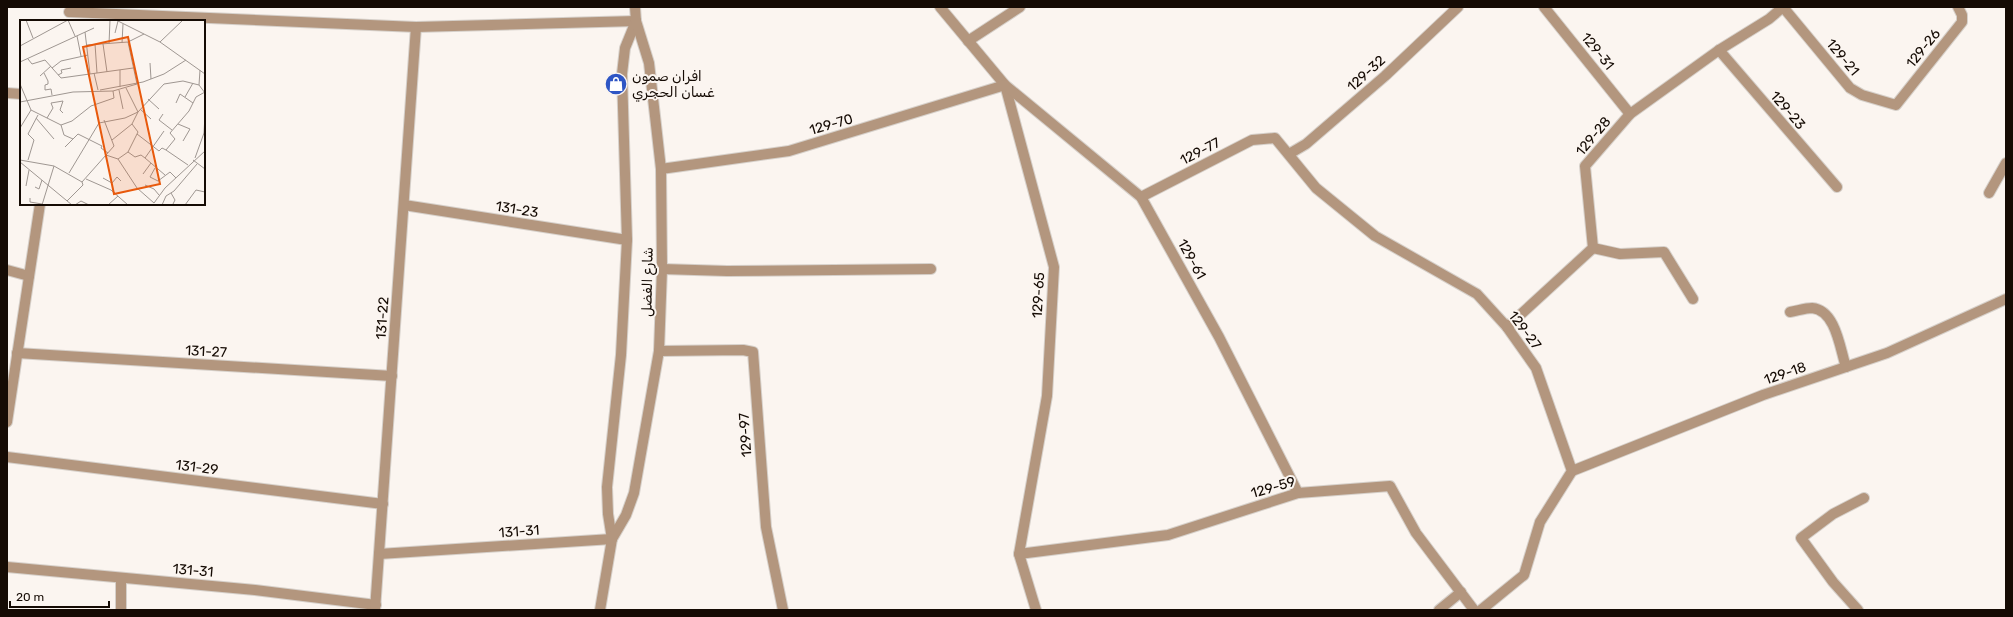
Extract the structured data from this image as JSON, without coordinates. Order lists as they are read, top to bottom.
{
  "streets": {
    "street": [
      "129-26",
      "129-31",
      "129-21",
      "129-32",
      "129-23",
      "129-70",
      "129-28",
      "129-77",
      "131-23",
      "129-61",
      "شارع الفضل",
      "129-65",
      "131-22",
      "129-27",
      "131-27",
      "129-18",
      "129-97",
      "131-29",
      "129-59",
      "131-31"
    ]
  },
  "crossings": [
    ["129-26", "129-21"],
    ["129-31", "129-28"],
    ["129-21", "129-28"],
    ["129-32", "129-27"],
    ["129-23", "129-28"],
    ["129-70", "129-61"],
    ["129-70", "شارع الفضل"],
    ["129-70", "129-65"],
    ["129-77", "129-61"],
    ["129-77", "129-27"],
    ["131-23", "شارع الفضل"],
    ["131-23", "131-22"],
    ["129-61", "129-65"],
    ["129-61", "129-59"],
    ["شارع الفضل", "129-97"],
    ["شارع الفضل", "131-31"],
    ["129-65", "129-59"],
    ["131-22", "131-27"],
    ["131-22", "131-29"],
    ["131-22", "131-31"],
    ["129-27", "129-18"]
  ],
  "places": {
    "shop": ["افران صمون غسان الحجري"]
  },
  "scale_bar": "20 m"
}
